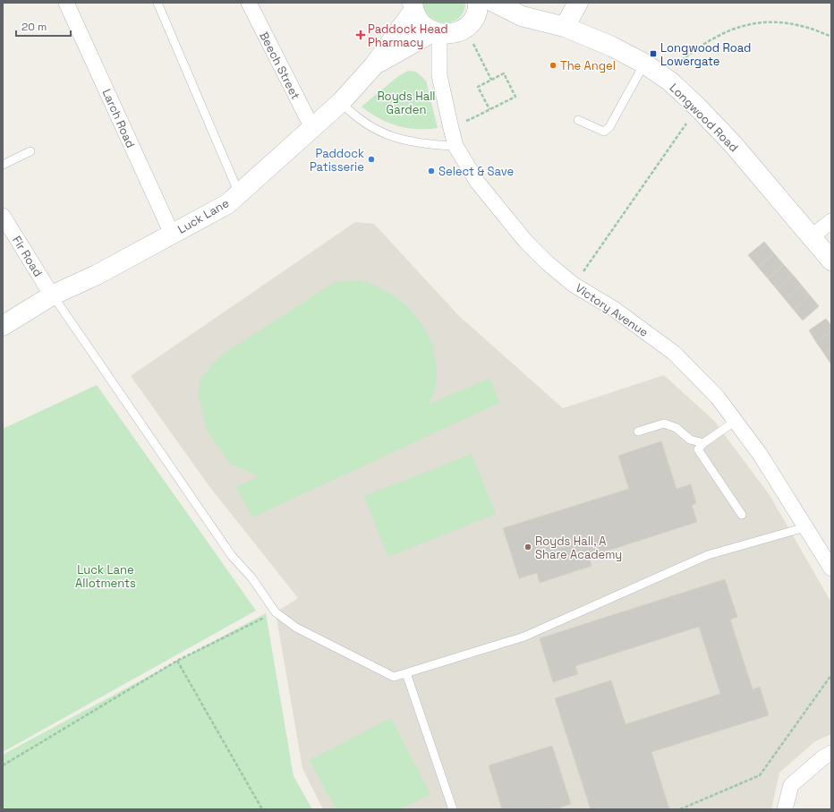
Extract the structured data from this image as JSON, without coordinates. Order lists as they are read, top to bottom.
{
  "streets": {
    "street": [
      "Beech Street",
      "Longwood Road",
      "Larch Road",
      "Luck Lane",
      "Fir Road",
      "Victory Avenue"
    ]
  },
  "crossings": [
    ["Beech Street", "Luck Lane"],
    ["Larch Road", "Luck Lane"],
    ["Luck Lane", "Fir Road"],
    ["Luck Lane", "Victory Avenue"]
  ],
  "parks": ["Royds Hall Garden", "Luck Lane Allotments"],
  "places": {
    "health": ["Paddock Head Pharmacy"],
    "transit": ["Longwood Road Lowergate"],
    "other": [
      "The Angel",
      "Paddock Patisserie",
      "Select & Save",
      "Royds Hall, A Share Academy"
    ]
  },
  "scale_bar": "20 m"
}
